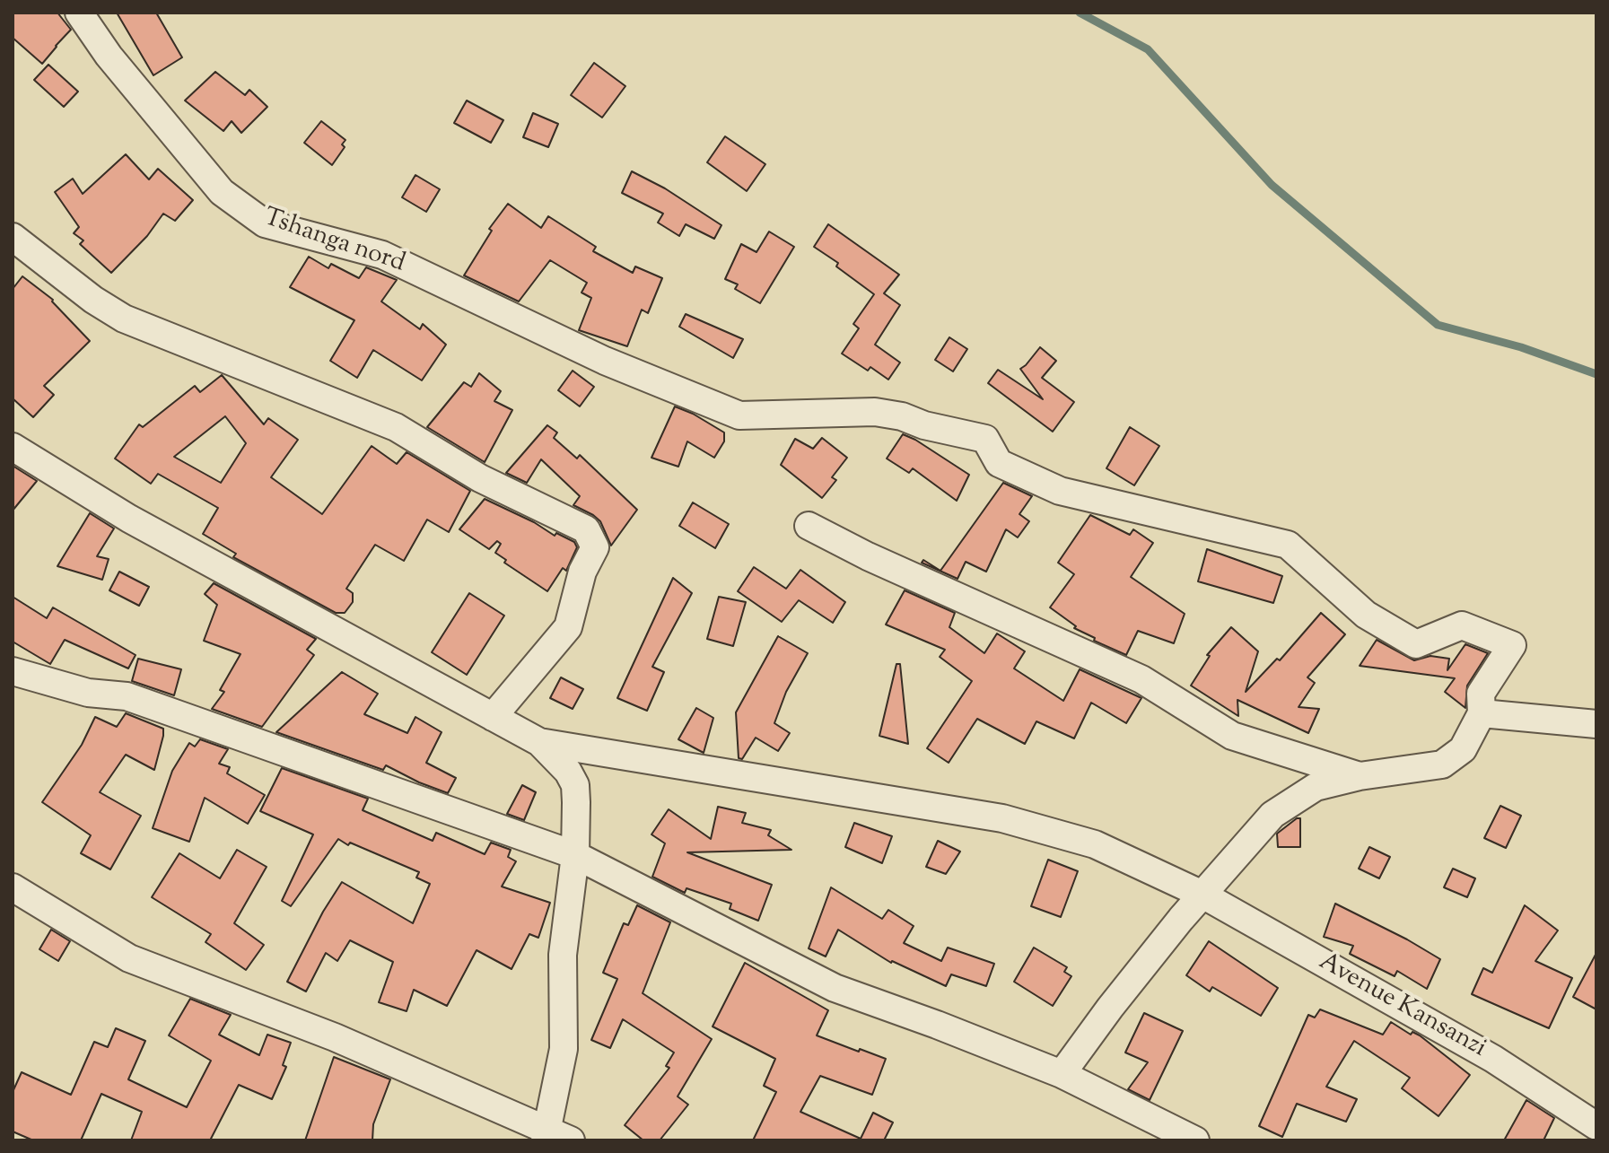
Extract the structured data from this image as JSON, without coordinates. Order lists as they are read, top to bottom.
{
  "streets": {
    "street": ["Tshanga nord", "Avenue Kansanzi"]
  }
}
